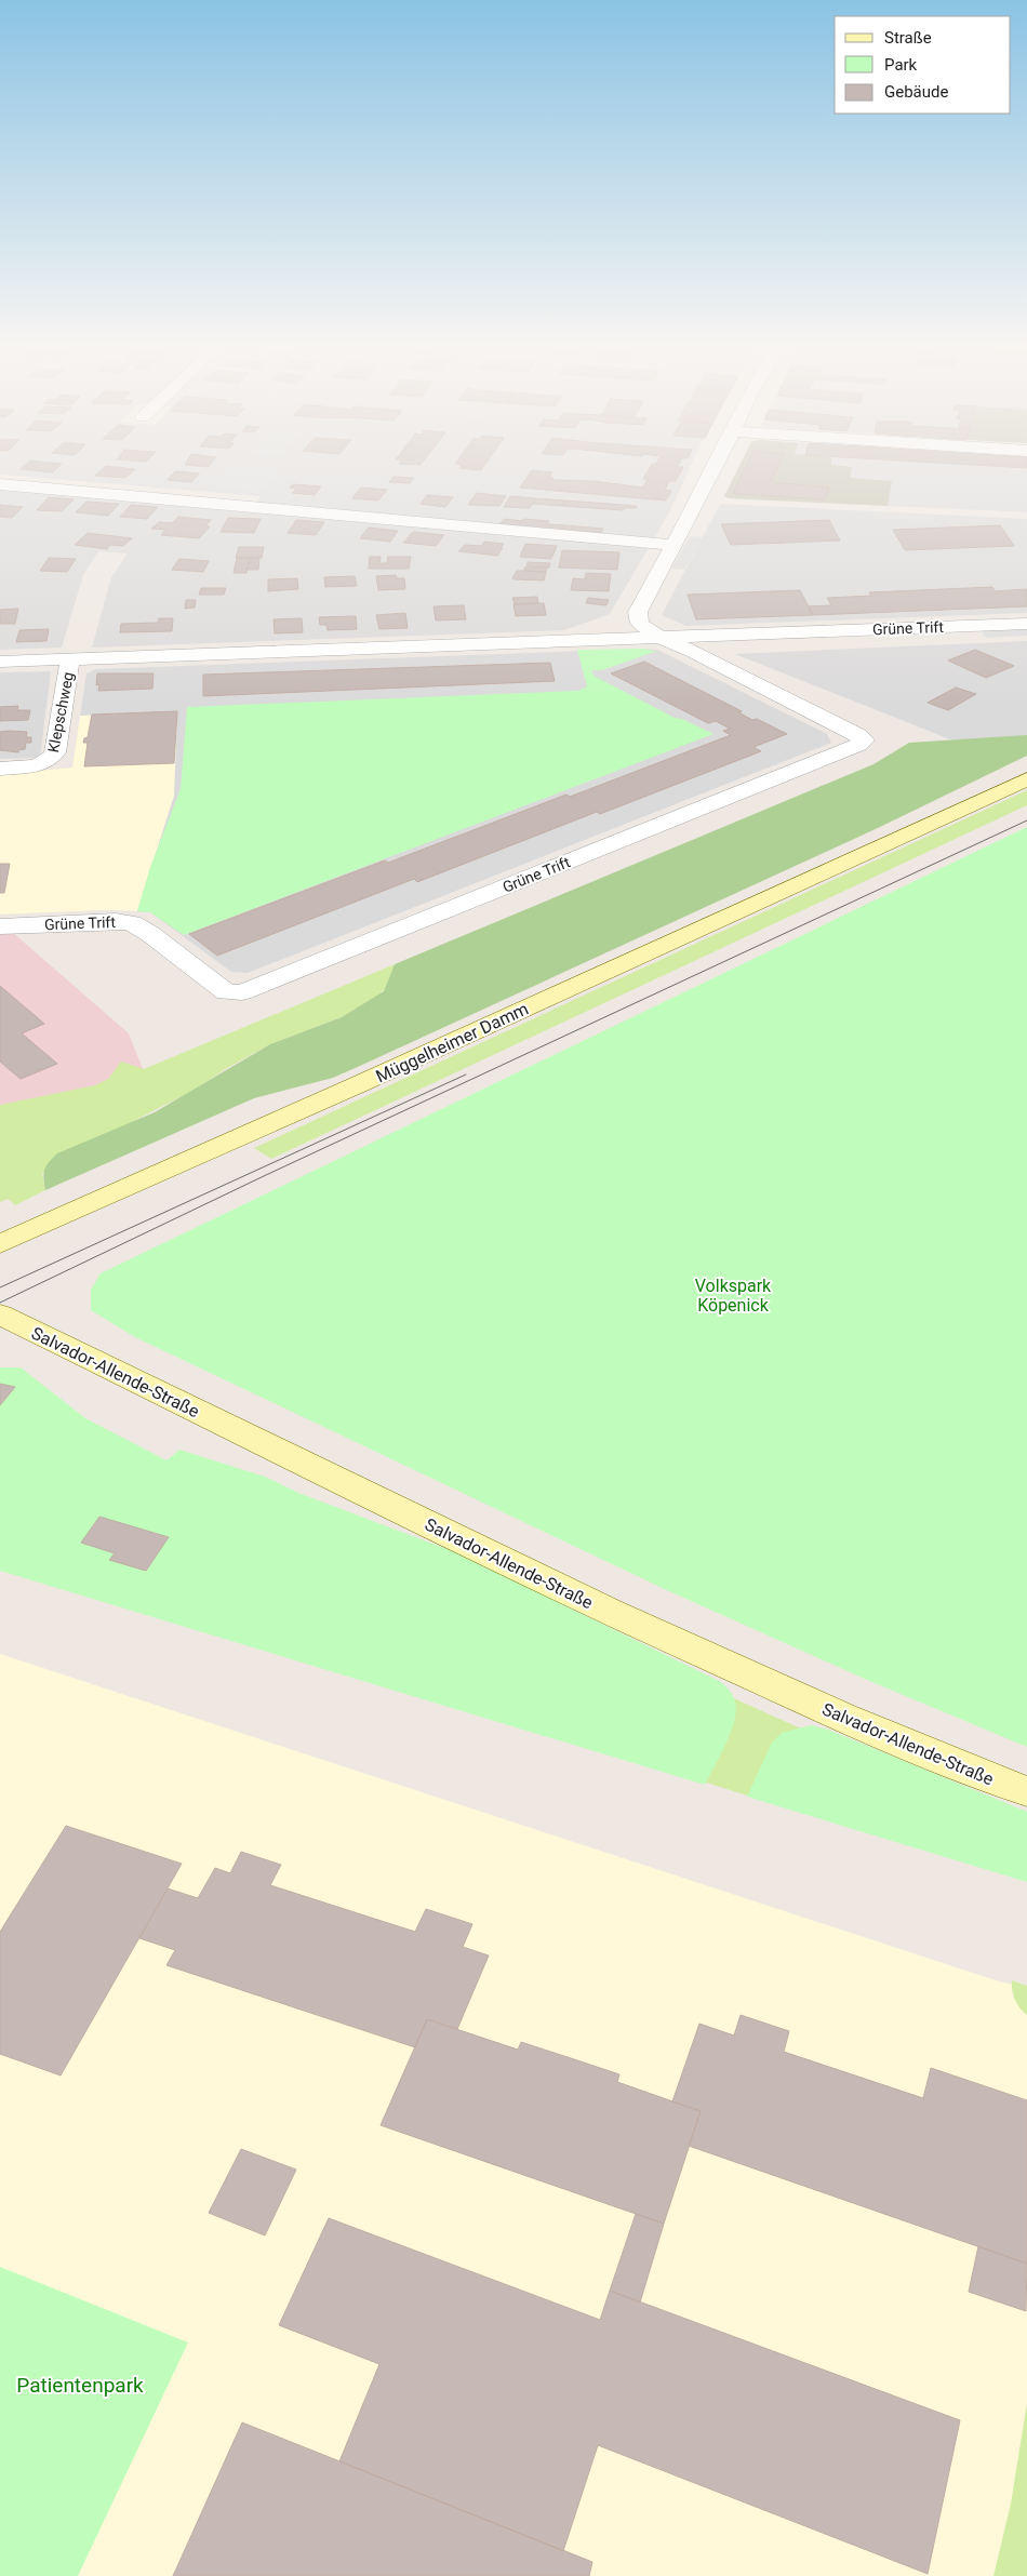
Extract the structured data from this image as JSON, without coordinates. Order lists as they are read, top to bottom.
{
  "streets": {
    "main road": ["Müggelheimer Damm", "Salvador-Allende-Straße"],
    "street": ["Grüne Trift", "Klepschweg"]
  },
  "crossings": [
    ["Grüne Trift", "Klepschweg"]
  ],
  "parks": ["Volkspark Köpenick", "Patientenpark"],
  "legend": ["Straße", "Park", "Gebäude"]
}
